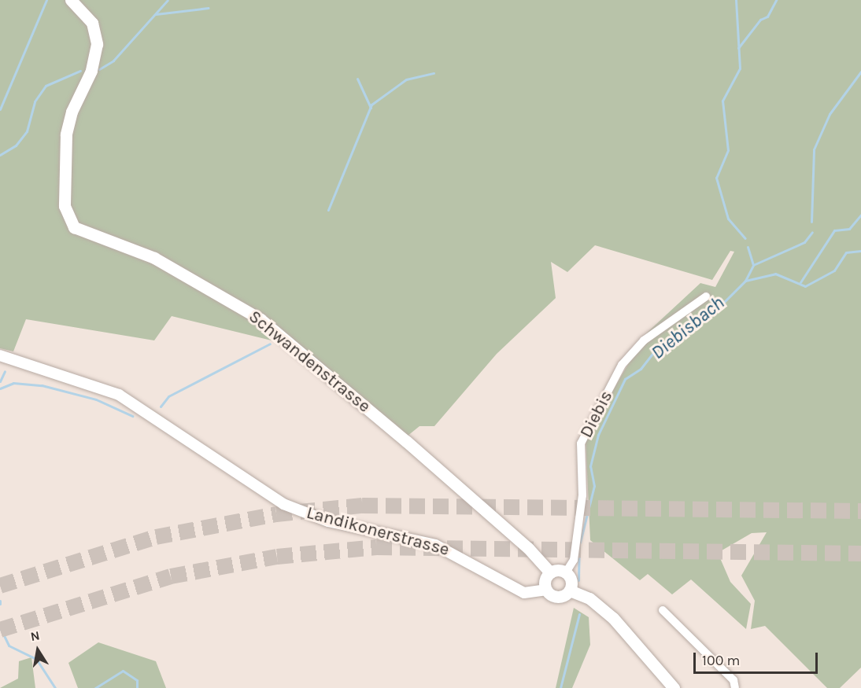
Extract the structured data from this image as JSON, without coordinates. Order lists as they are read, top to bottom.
{
  "streets": {
    "main road": ["Schwandenstrasse"],
    "street": ["Diebis", "Landikonerstrasse"]
  },
  "water": ["Diebisbach"],
  "scale_bar": "100 m",
  "north": "top"
}
